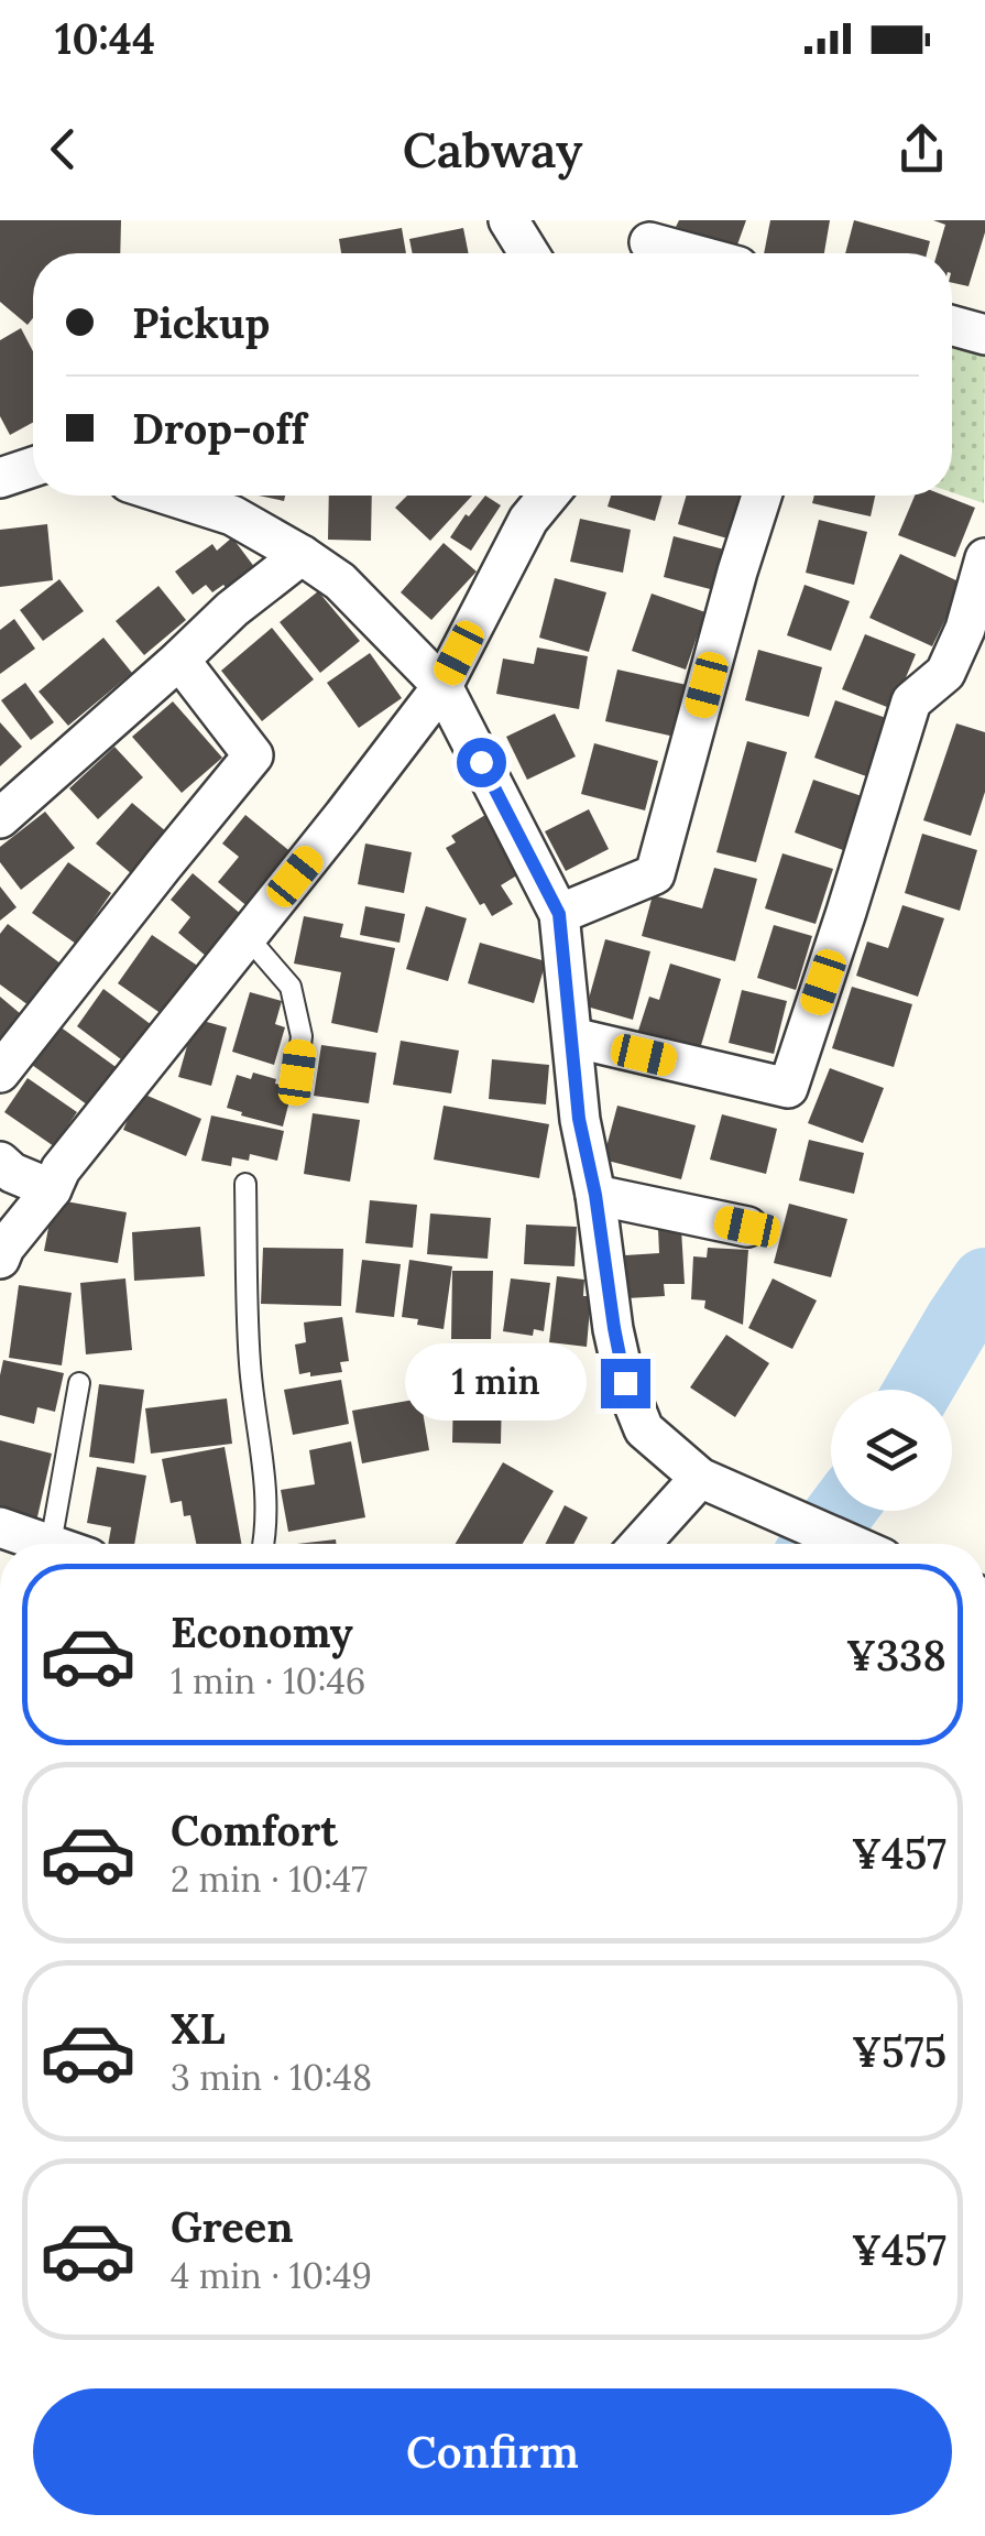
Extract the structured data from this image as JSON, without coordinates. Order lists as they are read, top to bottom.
{
  "page": {
    "status": "10:44",
    "header": "Cabway",
    "banner": ["Pickup", "Drop-off"],
    "bubble": "1 min",
    "list": [
      {
        "name": "Economy",
        "note": "1 min · 10:46",
        "value": "¥338"
      },
      {
        "name": "Comfort",
        "note": "2 min · 10:47",
        "value": "¥457"
      },
      {
        "name": "XL",
        "note": "3 min · 10:48",
        "value": "¥575"
      },
      {
        "name": "Green",
        "note": "4 min · 10:49",
        "value": "¥457"
      }
    ],
    "buttons": "Confirm"
  }
}
